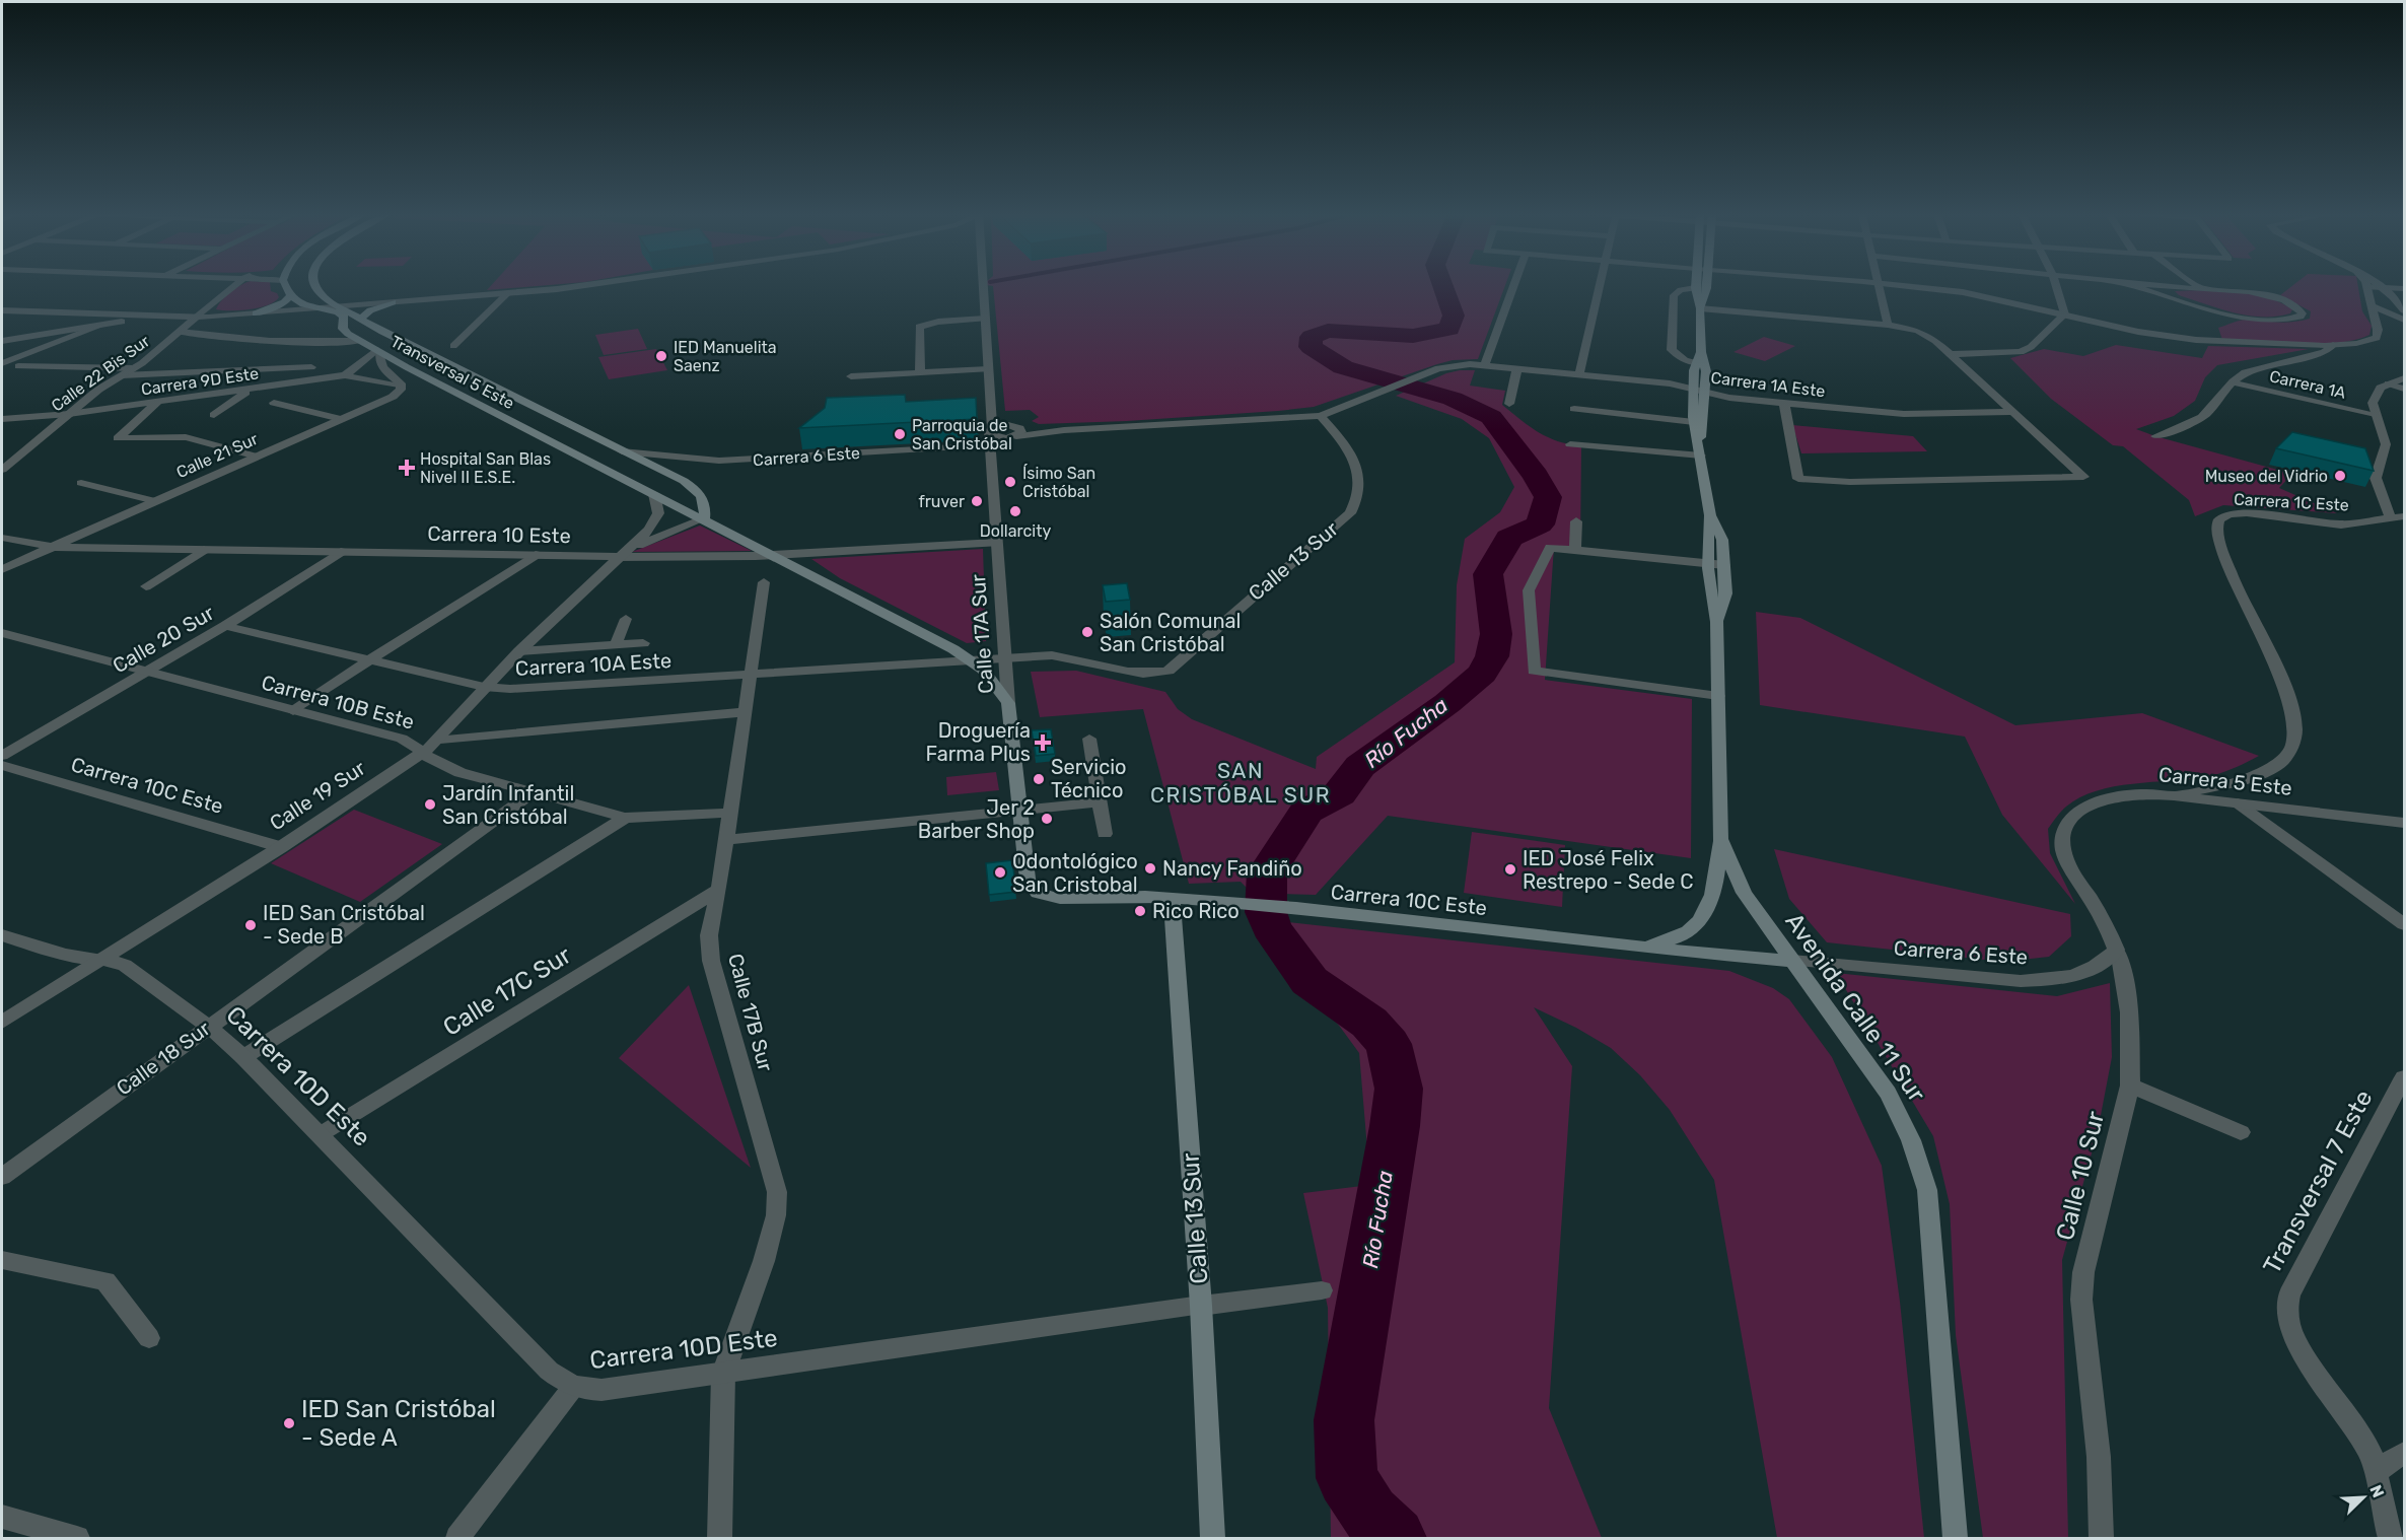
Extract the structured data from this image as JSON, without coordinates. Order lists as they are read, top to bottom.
{
  "streets": {
    "main road": [
      "Transversal 5 Este",
      "Calle 13 Sur",
      "Calle 17A Sur",
      "Carrera 10C Este",
      "Avenida Calle 11 Sur"
    ],
    "street": [
      "Calle 22 Bis Sur",
      "Carrera 9D Este",
      "Carrera 1A Este",
      "Carrera 1A",
      "Calle 21 Sur",
      "Carrera 6 Este",
      "Carrera 1C Este",
      "Carrera 10 Este",
      "Calle 20 Sur",
      "Carrera 10A Este",
      "Carrera 10B Este",
      "Carrera 5 Este",
      "Calle 19 Sur",
      "Calle 17C Sur",
      "Calle 17B Sur",
      "Calle 18 Sur",
      "Carrera 10D Este",
      "Calle 10 Sur",
      "Transversal 7 Este"
    ]
  },
  "crossings": [
    ["Transversal 5 Este", "Carrera 6 Este"],
    ["Transversal 5 Este", "Carrera 10 Este"],
    ["Transversal 5 Este", "Calle 17A Sur"],
    ["Transversal 5 Este", "Carrera 10A Este"],
    ["Transversal 5 Este", "Calle 19 Sur"],
    ["Calle 22 Bis Sur", "Carrera 9D Este"],
    ["Carrera 9D Este", "Calle 21 Sur"],
    ["Carrera 1A Este", "Calle 13 Sur"],
    ["Carrera 1A Este", "Avenida Calle 11 Sur"],
    ["Carrera 1A", "Carrera 1C Este"],
    ["Calle 21 Sur", "Carrera 10 Este"],
    ["Carrera 6 Este", "Calle 17A Sur"],
    ["Carrera 6 Este", "Carrera 10C Este"],
    ["Carrera 6 Este", "Avenida Calle 11 Sur"],
    ["Carrera 6 Este", "Calle 10 Sur"],
    ["Carrera 1C Este", "Carrera 5 Este"],
    ["Carrera 10 Este", "Calle 17A Sur"],
    ["Carrera 10 Este", "Calle 20 Sur"],
    ["Carrera 10 Este", "Calle 19 Sur"],
    ["Calle 13 Sur", "Calle 17A Sur"],
    ["Calle 13 Sur", "Carrera 10A Este"],
    ["Calle 13 Sur", "Carrera 10C Este"],
    ["Calle 13 Sur", "Carrera 10D Este"],
    ["Calle 17A Sur", "Carrera 10A Este"],
    ["Calle 17A Sur", "Carrera 10C Este"],
    ["Calle 20 Sur", "Carrera 10A Este"],
    ["Calle 20 Sur", "Carrera 10B Este"],
    ["Carrera 10A Este", "Calle 19 Sur"],
    ["Carrera 10A Este", "Calle 17B Sur"],
    ["Carrera 10B Este", "Calle 19 Sur"],
    ["Carrera 10B Este", "Calle 17B Sur"],
    ["Carrera 10B Este", "Calle 18 Sur"],
    ["Carrera 5 Este", "Calle 10 Sur"],
    ["Carrera 10C Este", "Calle 19 Sur"],
    ["Carrera 10C Este", "Avenida Calle 11 Sur"],
    ["Calle 19 Sur", "Carrera 10D Este"],
    ["Calle 17C Sur", "Calle 17B Sur"],
    ["Calle 17C Sur", "Carrera 10D Este"],
    ["Calle 17B Sur", "Carrera 10D Este"],
    ["Calle 18 Sur", "Carrera 10D Este"]
  ],
  "districts": ["SAN CRISTÓBAL SUR"],
  "water": ["Río Fucha"],
  "places": {
    "other": [
      "IED Manuelita Saenz",
      "Parroquia de San Cristóbal",
      "Museo del Vidrio",
      "Ísimo San Cristóbal",
      "fruver",
      "Dollarcity",
      "Salón Comunal San Cristóbal",
      "Servicio Técnico",
      "Jardín Infantil San Cristóbal",
      "Jer 2 Barber Shop",
      "Nancy Fandiño",
      "IED José Felix Restrepo - Sede C",
      "Odontológico San Cristobal",
      "Rico Rico",
      "IED San Cristóbal - Sede B",
      "IED San Cristóbal - Sede A"
    ],
    "health": ["Hospital San Blas Nivel II E.S.E.", "Droguería Farma Plus"]
  },
  "north": "top right"
}
